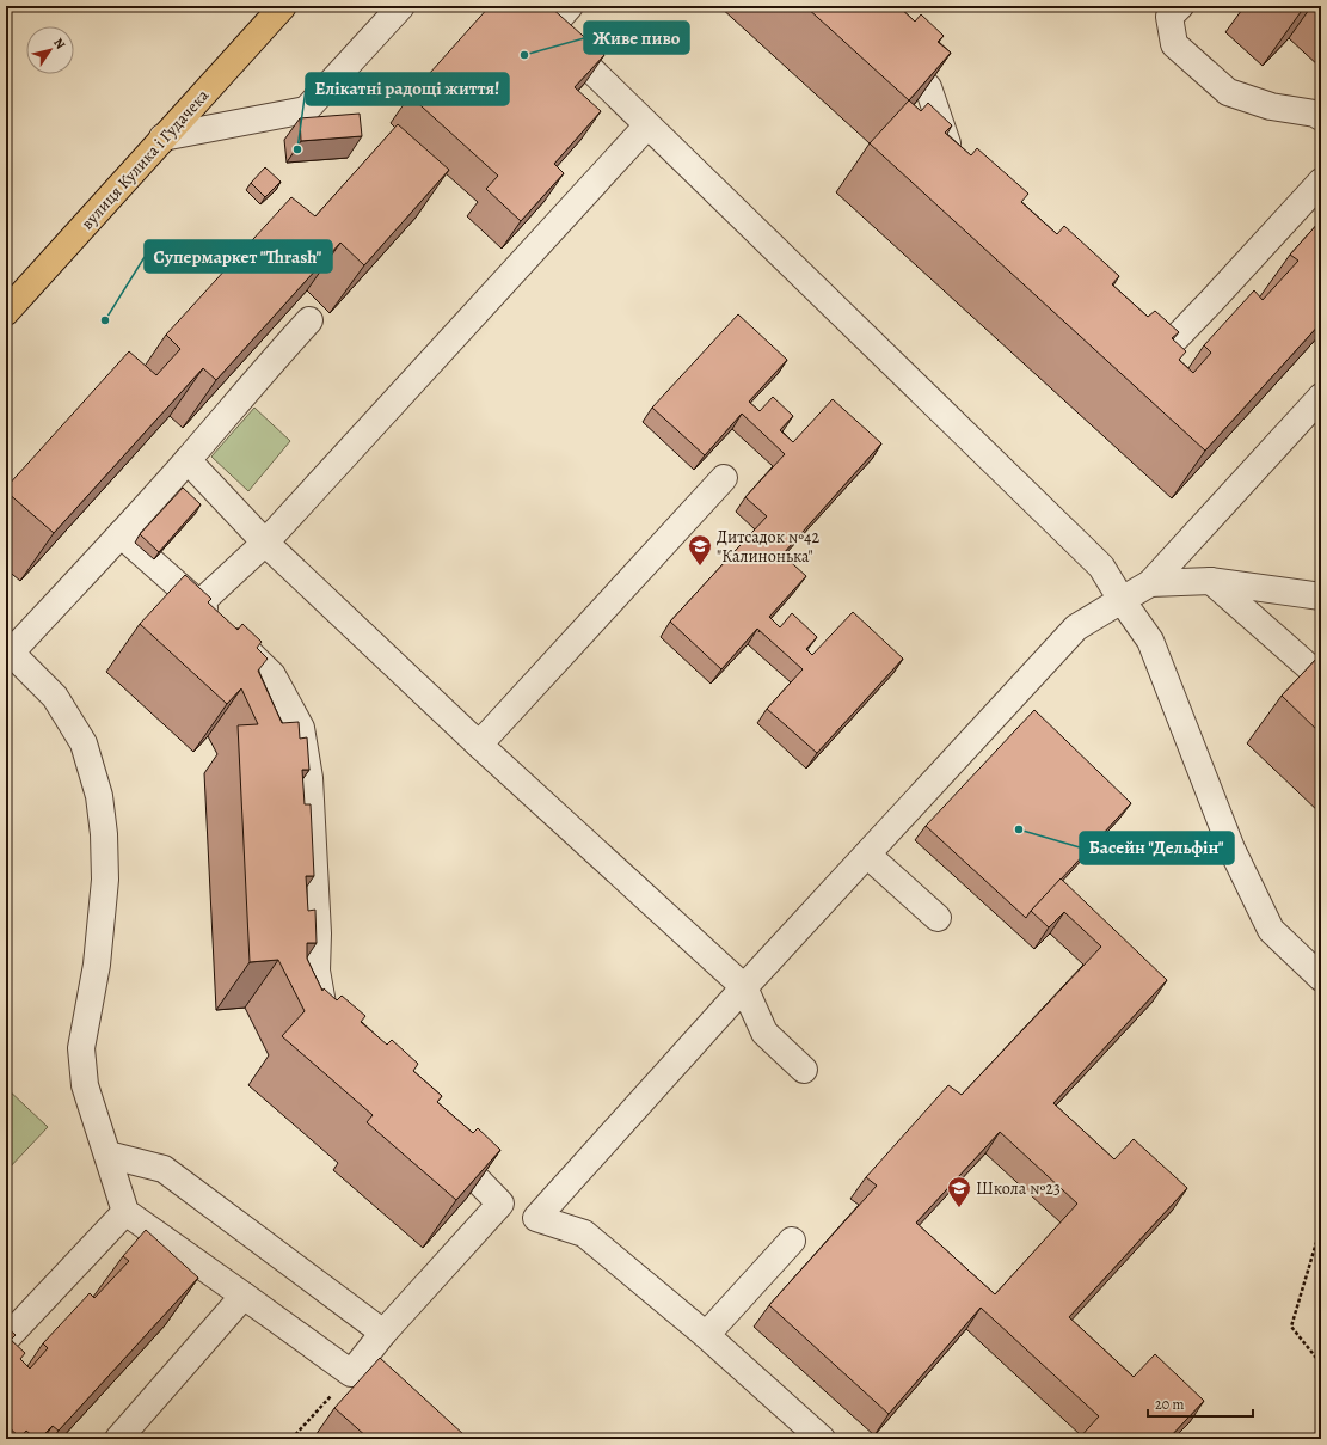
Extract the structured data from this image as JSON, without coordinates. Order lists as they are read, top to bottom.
{
  "streets": {
    "main road": ["вулиця Кулика і Гудачека"]
  },
  "places": {
    "other": [
      "Живе пиво",
      "Елікатні радощі життя!",
      "Супермаркет \"Thrash\"",
      "Басейн \"Дельфін\""
    ],
    "school or university": ["Дитсадок №42 \"Калинонька\"", "Школа №23"]
  },
  "scale_bar": "20 m",
  "north": "top right"
}
